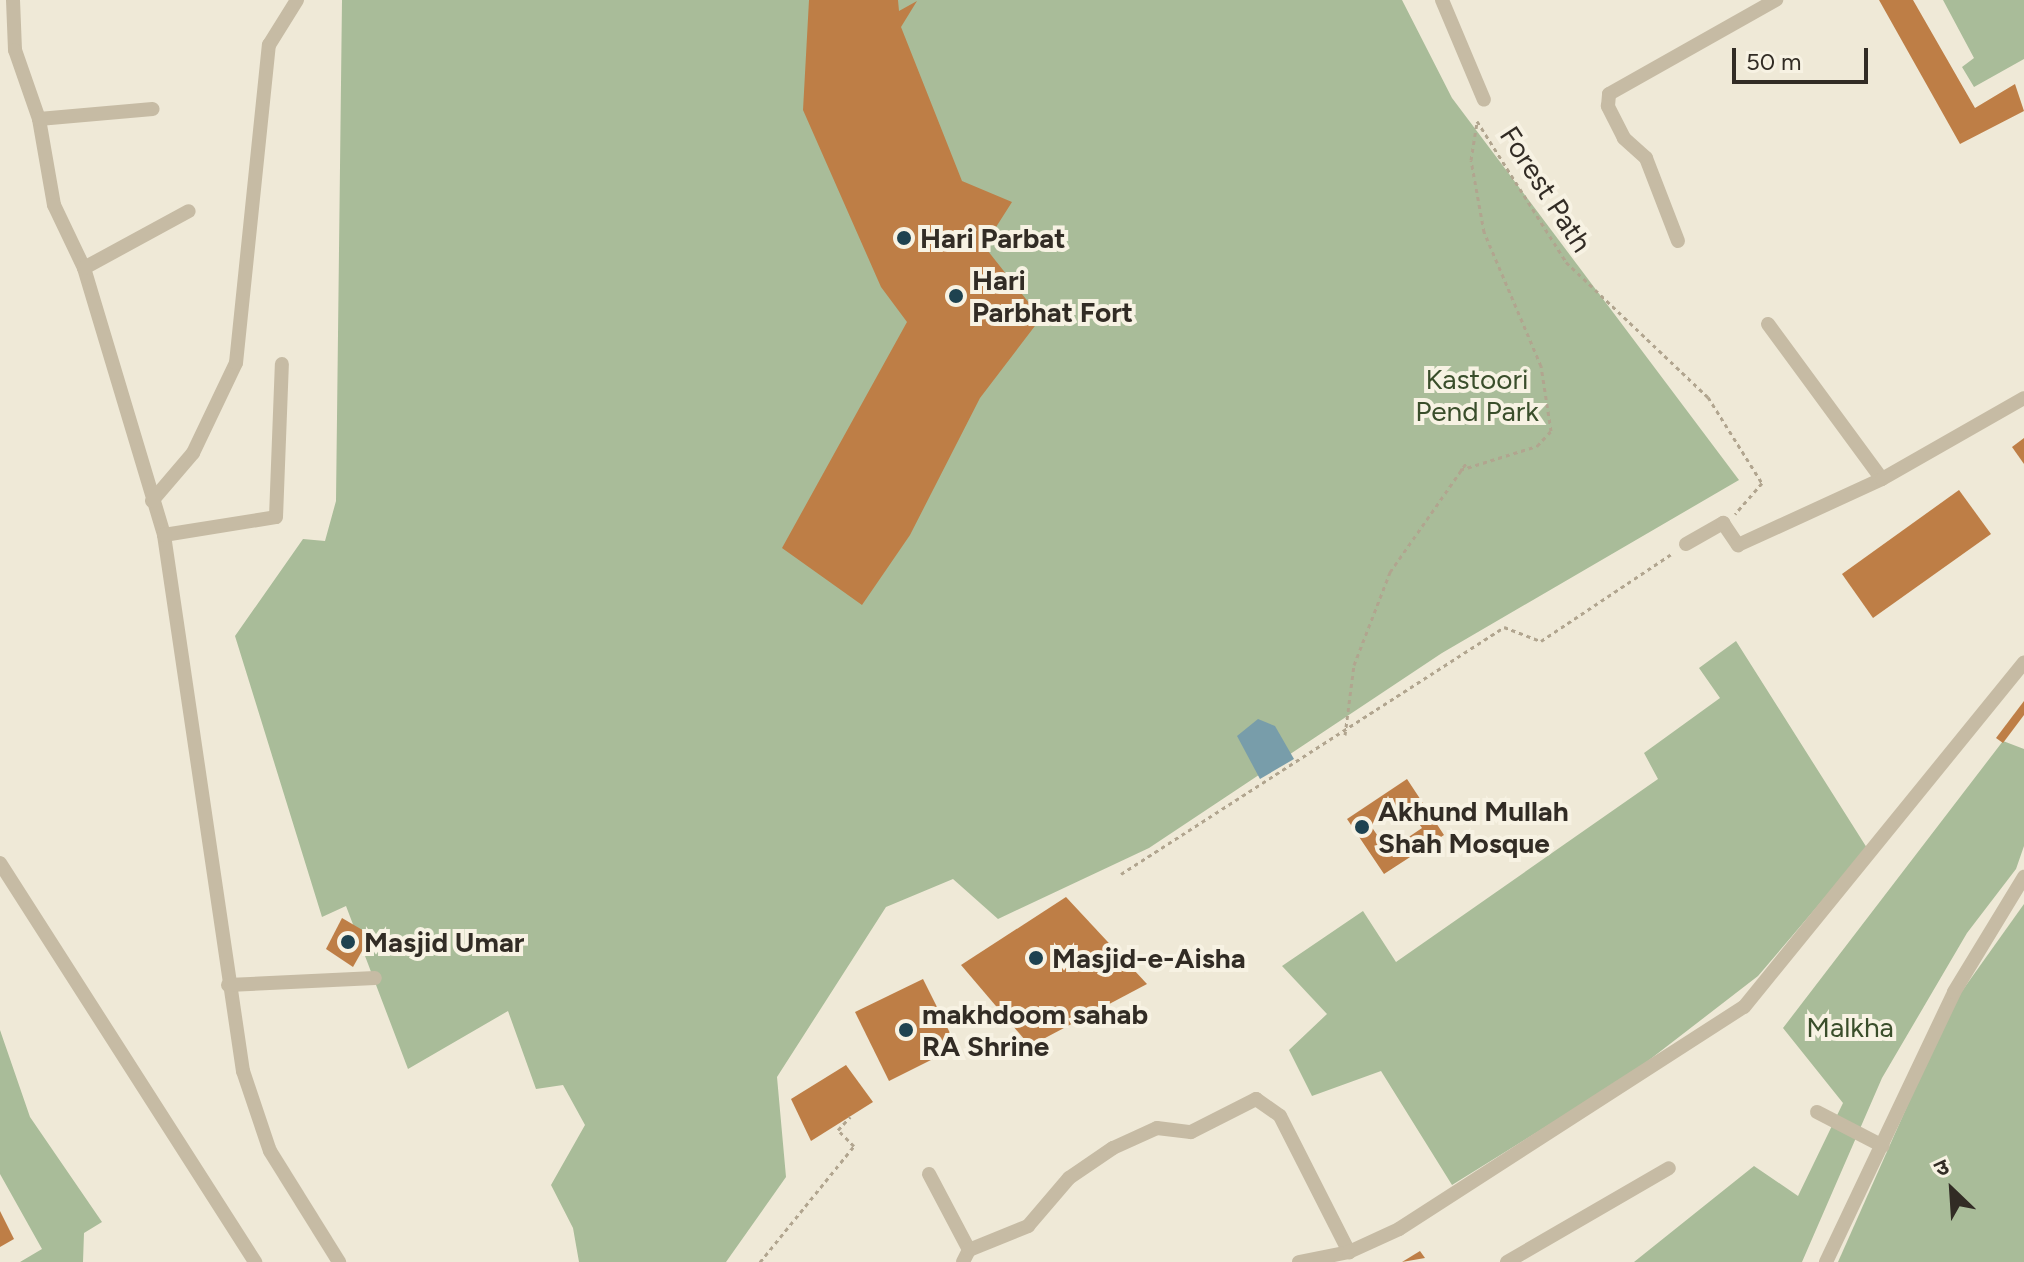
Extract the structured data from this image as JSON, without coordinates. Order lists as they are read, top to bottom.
{
  "streets": {
    "path": ["Forest Path"]
  },
  "parks": ["Kastoori Pend Park", "Malkha"],
  "places": [
    "Hari Parbat",
    "Hari Parbhat Fort",
    "Akhund Mullah Shah Mosque",
    "Masjid Umar",
    "Masjid-e-Aisha",
    "makhdoom sahab RA Shrine"
  ],
  "scale_bar": "50 m",
  "north": "top left"
}
